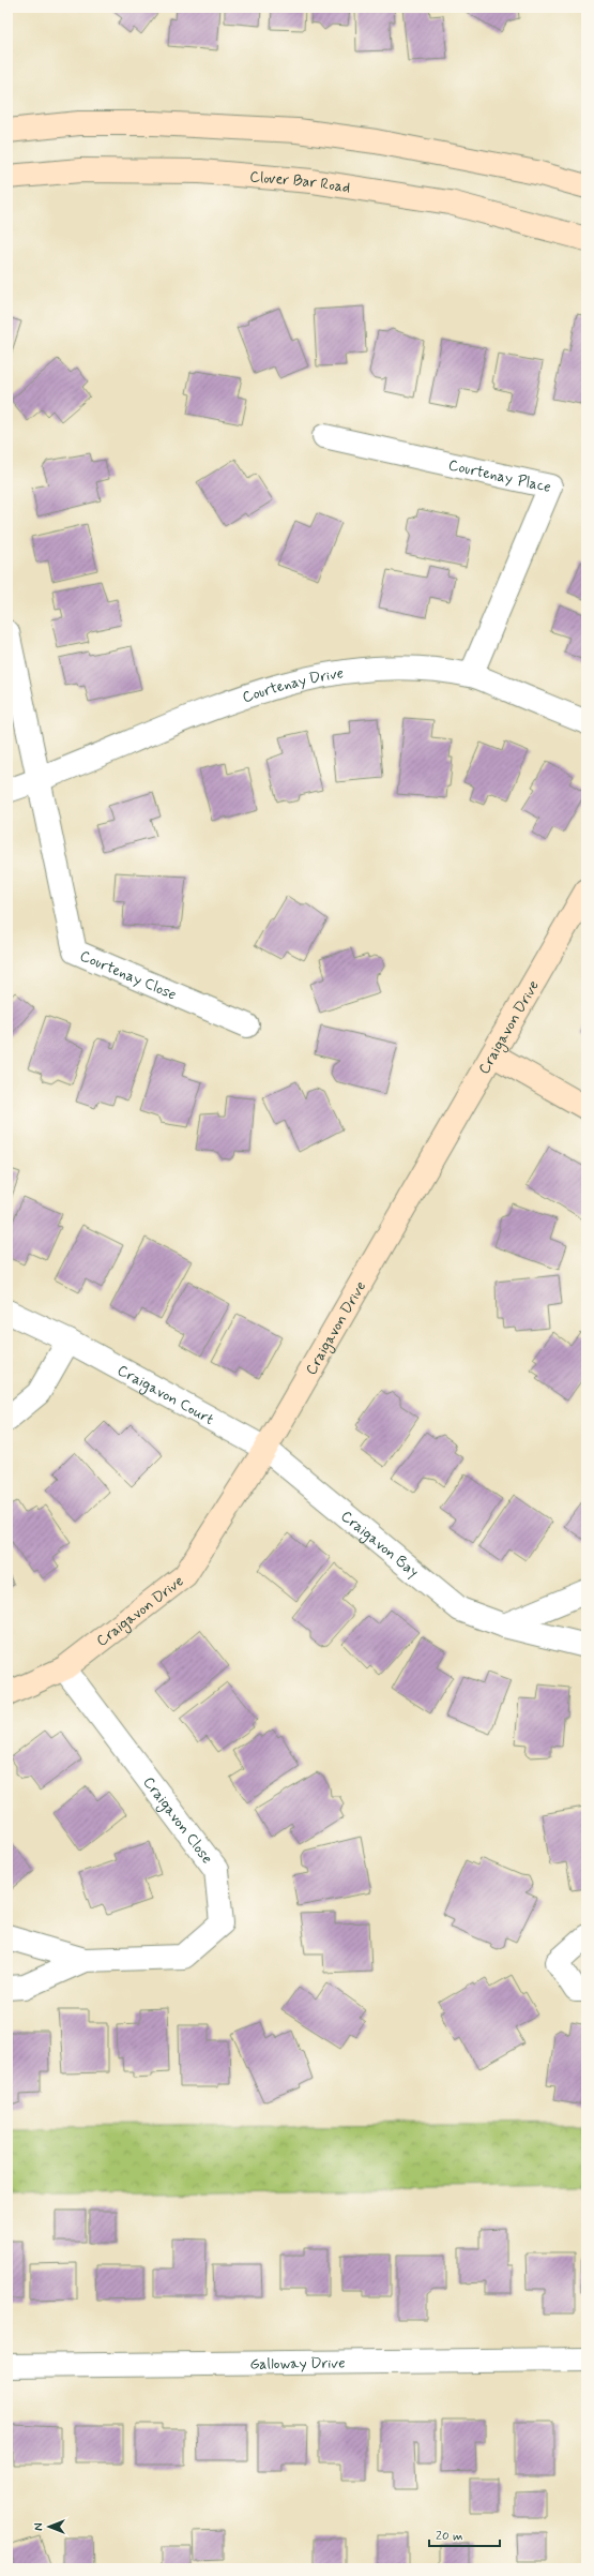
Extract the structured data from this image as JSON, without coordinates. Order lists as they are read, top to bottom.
{
  "streets": {
    "main road": ["Clover Bar Road", "Craigavon Drive"],
    "street": [
      "Courtenay Place",
      "Courtenay Drive",
      "Courtenay Close",
      "Craigavon Court",
      "Craigavon Bay",
      "Craigavon Close",
      "Galloway Drive"
    ]
  },
  "crossings": [
    ["Courtenay Place", "Courtenay Drive"],
    ["Courtenay Drive", "Courtenay Close"],
    ["Craigavon Drive", "Craigavon Court"],
    ["Craigavon Drive", "Craigavon Bay"],
    ["Craigavon Drive", "Craigavon Close"],
    ["Craigavon Court", "Craigavon Bay"]
  ],
  "scale_bar": "20 m",
  "north": "left"
}
